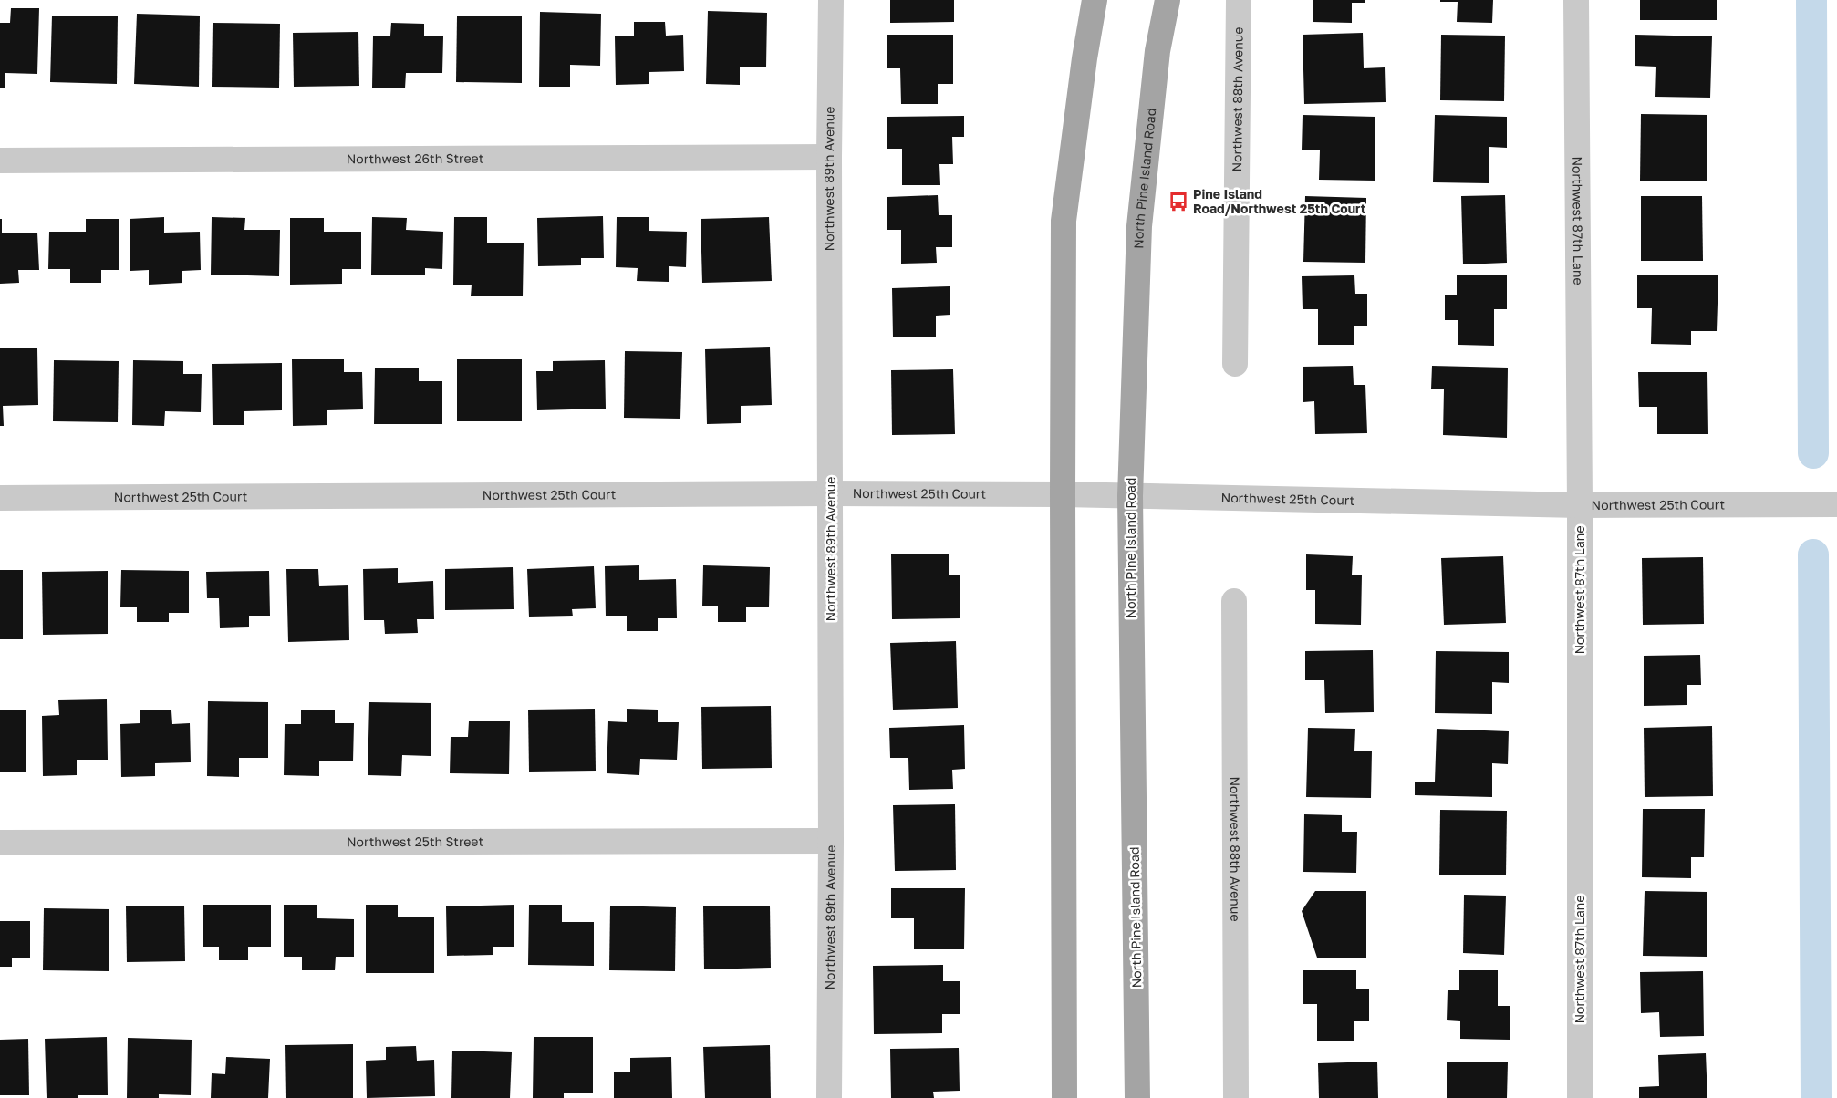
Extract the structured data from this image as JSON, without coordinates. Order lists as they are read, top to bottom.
{
  "streets": {
    "main road": ["North Pine Island Road"],
    "street": [
      "Northwest 88th Avenue",
      "Northwest 26th Street",
      "Northwest 89th Avenue",
      "Northwest 87th Lane",
      "Northwest 25th Court",
      "Northwest 25th Street"
    ]
  },
  "crossings": [
    ["Northwest 26th Street", "Northwest 89th Avenue"],
    ["North Pine Island Road", "Northwest 25th Court"],
    ["Northwest 89th Avenue", "Northwest 25th Court"],
    ["Northwest 89th Avenue", "Northwest 25th Street"],
    ["Northwest 87th Lane", "Northwest 25th Court"]
  ],
  "places": {
    "bus stop": ["Pine Island Road/Northwest 25th Court"]
  }
}
